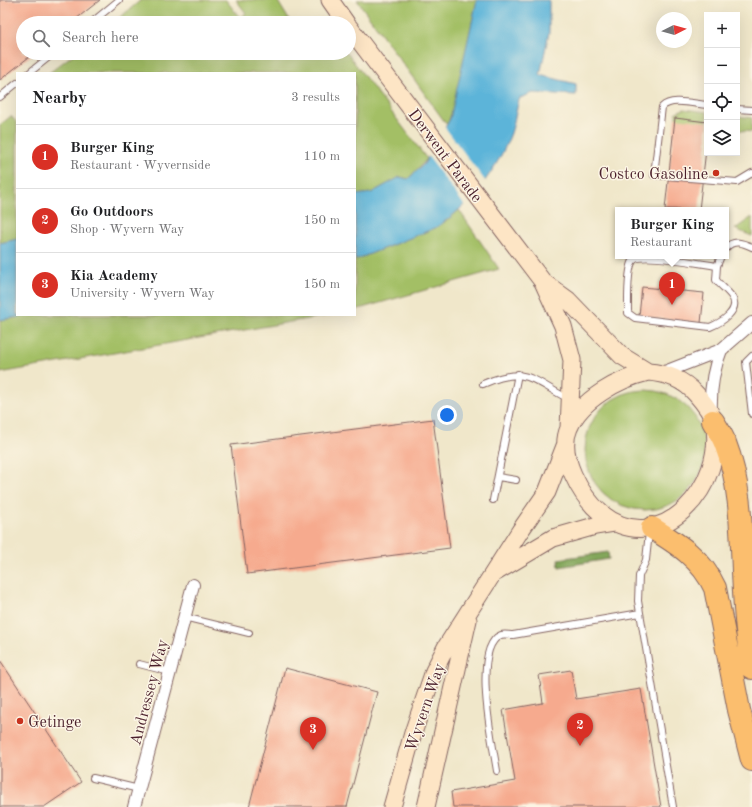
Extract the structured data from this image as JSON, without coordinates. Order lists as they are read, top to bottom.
{
  "streets": {
    "street": ["Derwent Parade", "Andressey Way", "Wyvern Way"]
  },
  "crossings": [
    ["Derwent Parade", "Wyvern Way"]
  ],
  "places": ["Costco Gasoline", "Getinge"],
  "north": "right",
  "page": {
    "map_buttons": ["+", "−"],
    "search": "Search here",
    "heading": ["Nearby", "3 results"],
    "list": [
      {
        "mark": "1",
        "name": "Burger King",
        "note": "Restaurant · Wyvernside",
        "value": "110 m"
      },
      {
        "mark": "2",
        "name": "Go Outdoors",
        "note": "Shop · Wyvern Way",
        "value": "150 m"
      },
      {
        "mark": "3",
        "name": "Kia Academy",
        "note": "University · Wyvern Way",
        "value": "150 m"
      }
    ],
    "popup": ["Burger King", "Restaurant"],
    "pins": ["1", "2", "3"]
  }
}
